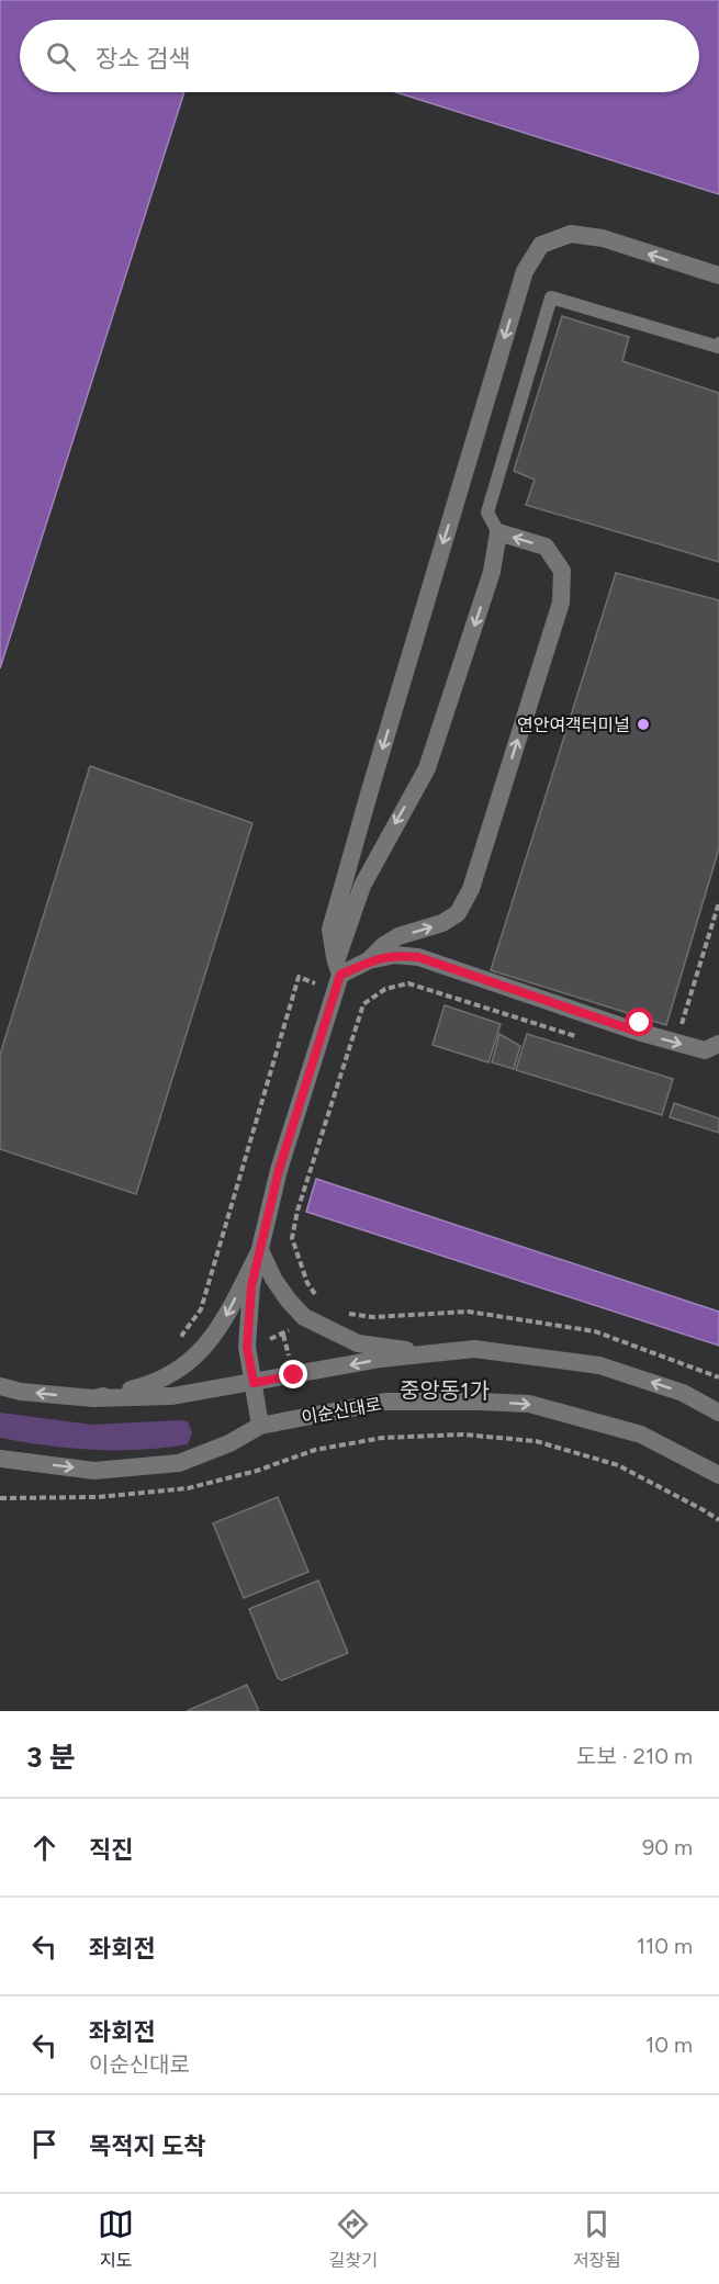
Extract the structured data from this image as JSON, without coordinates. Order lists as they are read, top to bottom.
{
  "streets": {
    "street": ["이순신대로"]
  },
  "districts": ["중앙동1가"],
  "places": ["연안여객터미널"],
  "page": {
    "search": "장소 검색",
    "heading": ["3 분", "도보 · 210 m"],
    "list": [
      ["직진", "90 m"],
      ["좌회전", "110 m"],
      ["좌회전", "이순신대로", "10 m"],
      "목적지 도착"
    ],
    "nav": ["지도", "길찾기", "저장됨"]
  }
}
